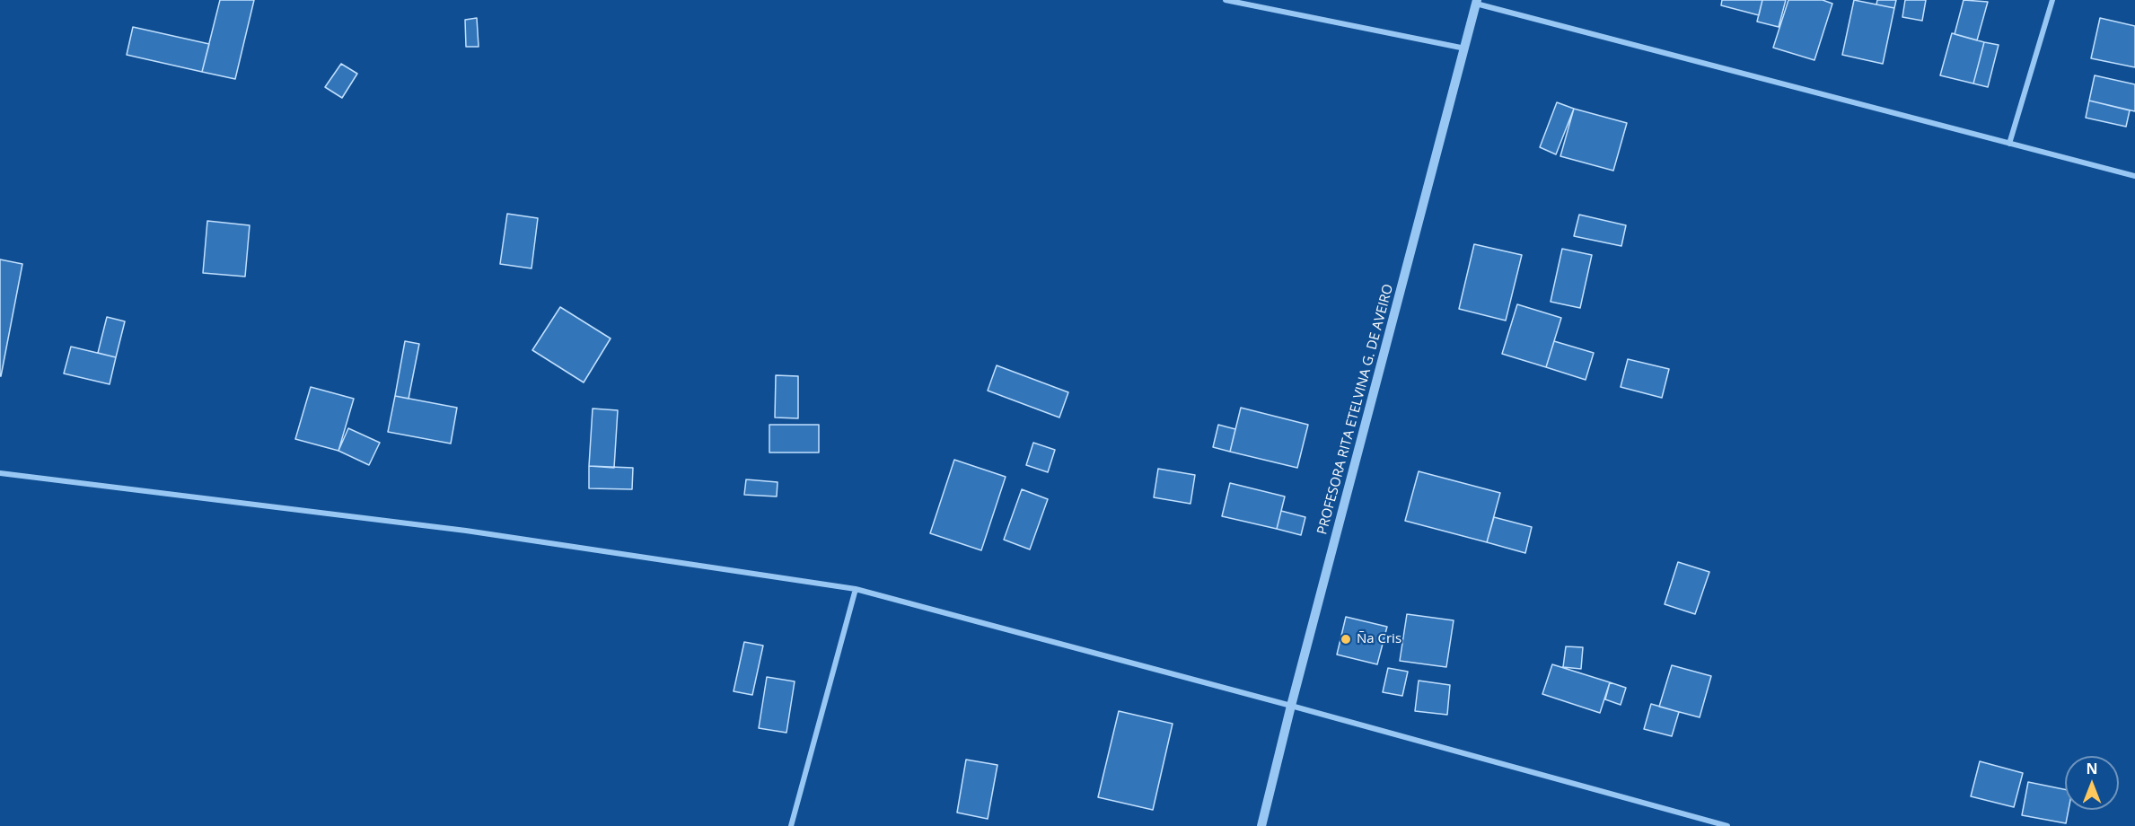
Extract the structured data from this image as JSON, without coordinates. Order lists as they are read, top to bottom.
{
  "streets": {
    "street": ["PROFESORA RITA ETELVINA G. DE AVEIRO"]
  },
  "places": ["Ña Cris"],
  "north": "top"
}
